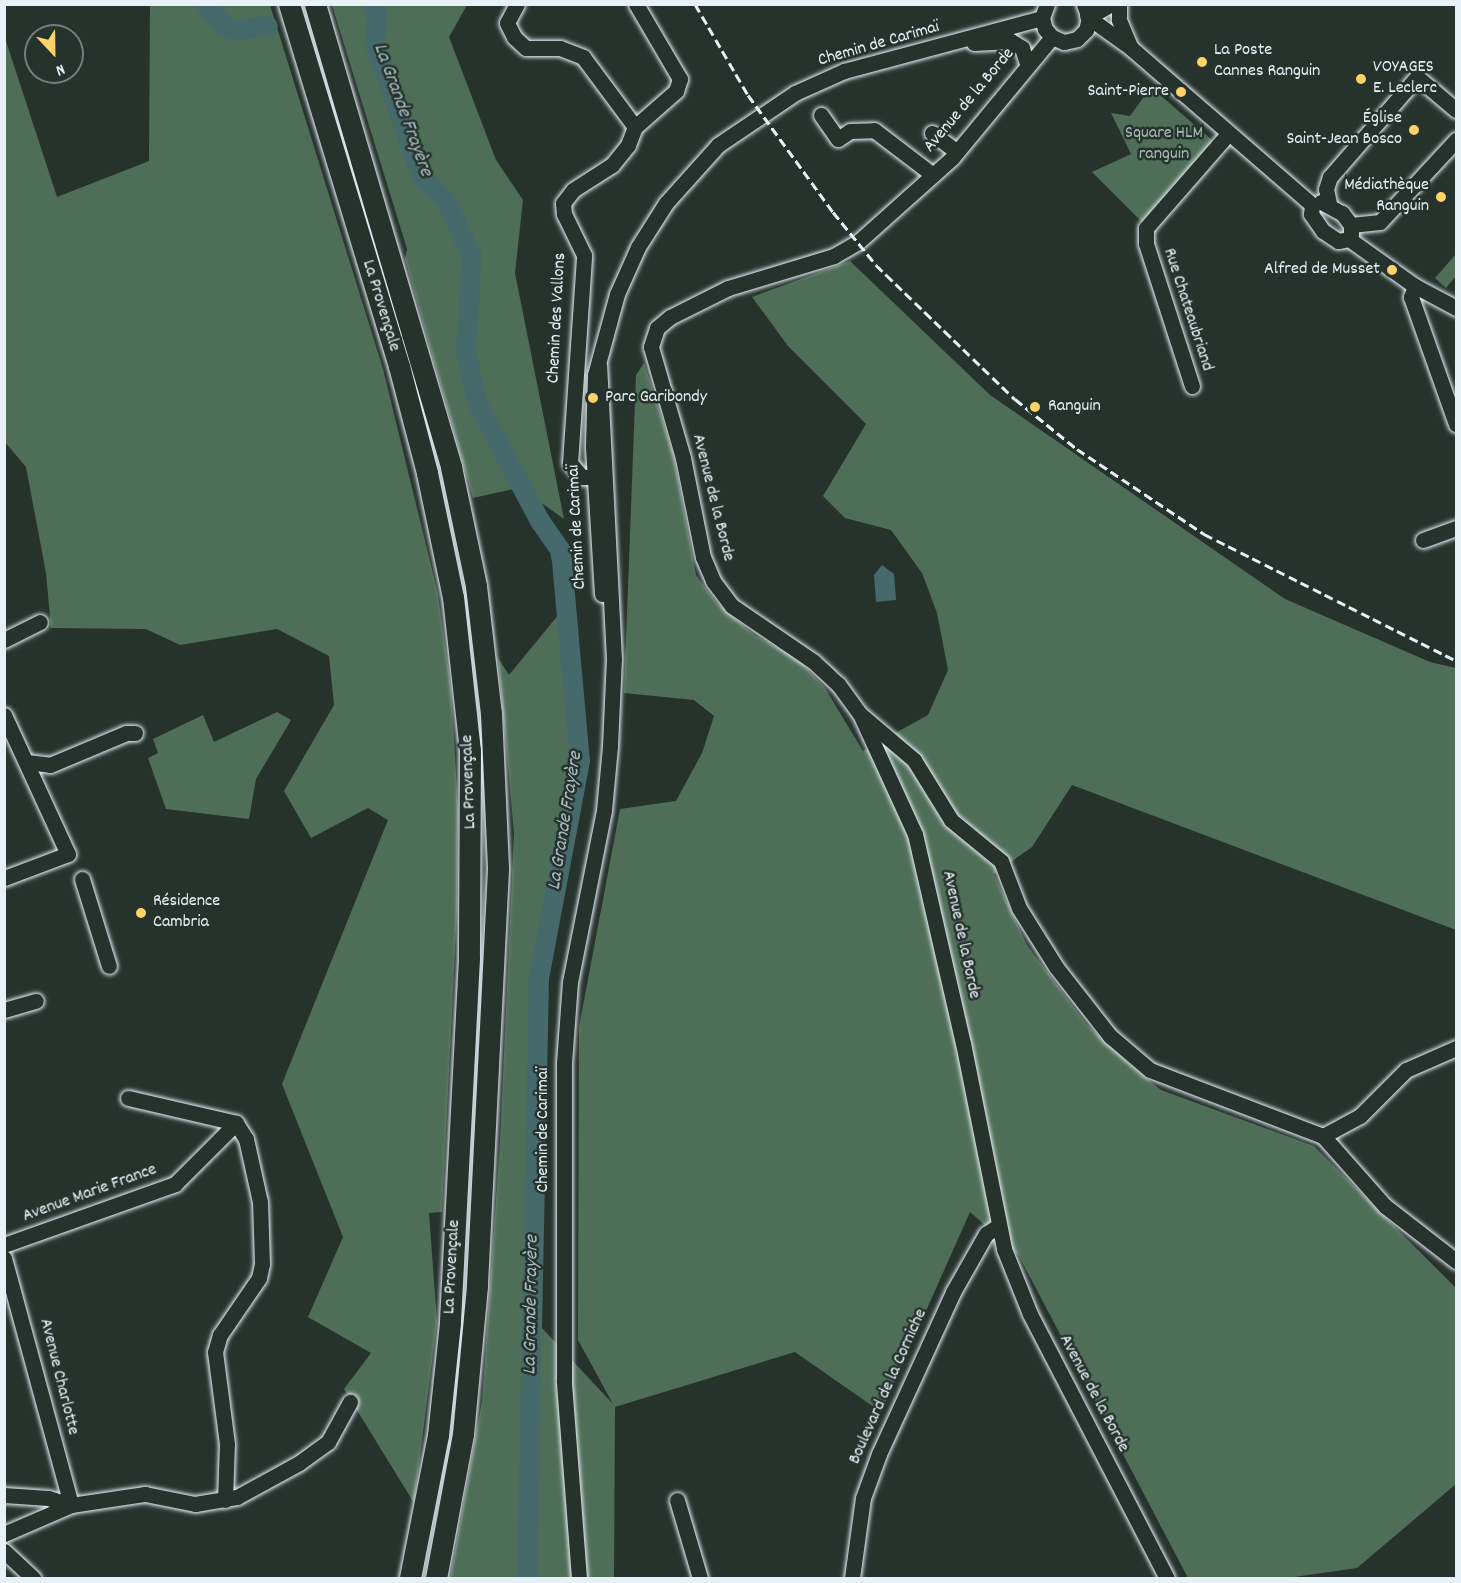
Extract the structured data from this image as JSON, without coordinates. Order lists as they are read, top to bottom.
{
  "streets": {
    "highway": ["La Provençale"],
    "street": [
      "Chemin de Carimaï",
      "Avenue de la Borde",
      "Rue Chateaubriand",
      "Chemin des Vallons",
      "Avenue Marie France",
      "Avenue Charlotte",
      "Boulevard de la Corniche"
    ]
  },
  "crossings": [
    ["Chemin de Carimaï", "Avenue de la Borde"],
    ["Chemin de Carimaï", "Chemin des Vallons"],
    ["Avenue de la Borde", "Boulevard de la Corniche"]
  ],
  "water": ["La Grande Frayère"],
  "parks": ["Square HLM ranguin"],
  "places": [
    "La Poste Cannes Ranguin",
    "VOYAGES E. Leclerc",
    "Saint-Pierre",
    "Église Saint-Jean Bosco",
    "Médiathèque Ranguin",
    "Alfred de Musset",
    "Parc Garibondy",
    "Ranguin",
    "Résidence Cambria"
  ],
  "north": "bottom"
}
